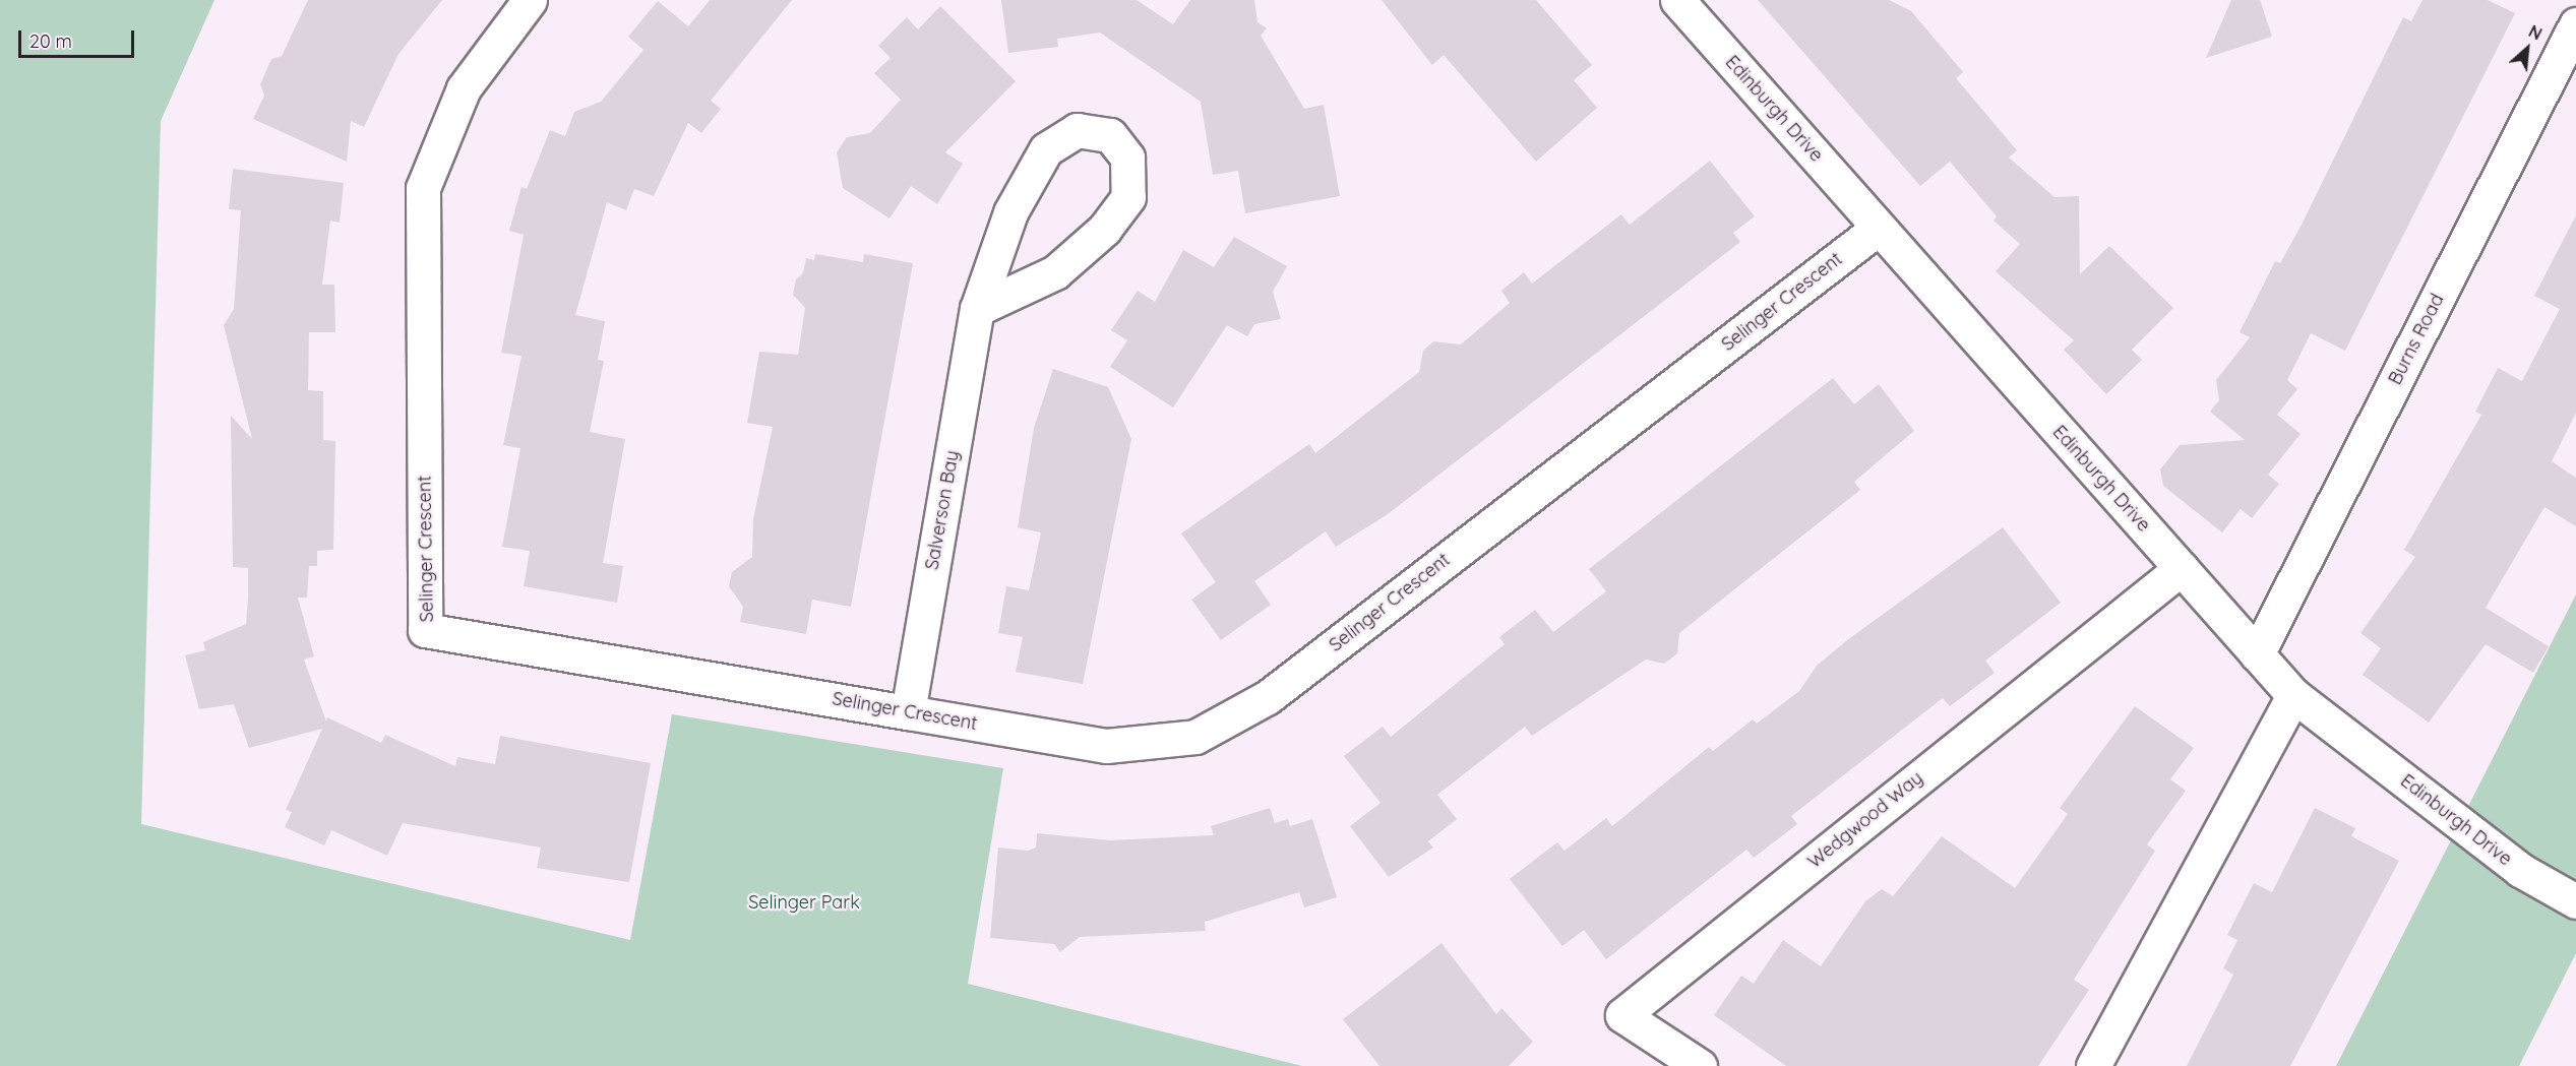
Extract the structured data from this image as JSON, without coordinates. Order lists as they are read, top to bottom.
{
  "streets": {
    "street": [
      "Edinburgh Drive",
      "Selinger Crescent",
      "Burns Road",
      "Salverson Bay",
      "Wedgwood Way"
    ]
  },
  "crossings": [
    ["Edinburgh Drive", "Selinger Crescent"],
    ["Edinburgh Drive", "Burns Road"],
    ["Edinburgh Drive", "Wedgwood Way"],
    ["Selinger Crescent", "Salverson Bay"]
  ],
  "parks": ["Selinger Park"],
  "scale_bar": "20 m",
  "north": "top right"
}
